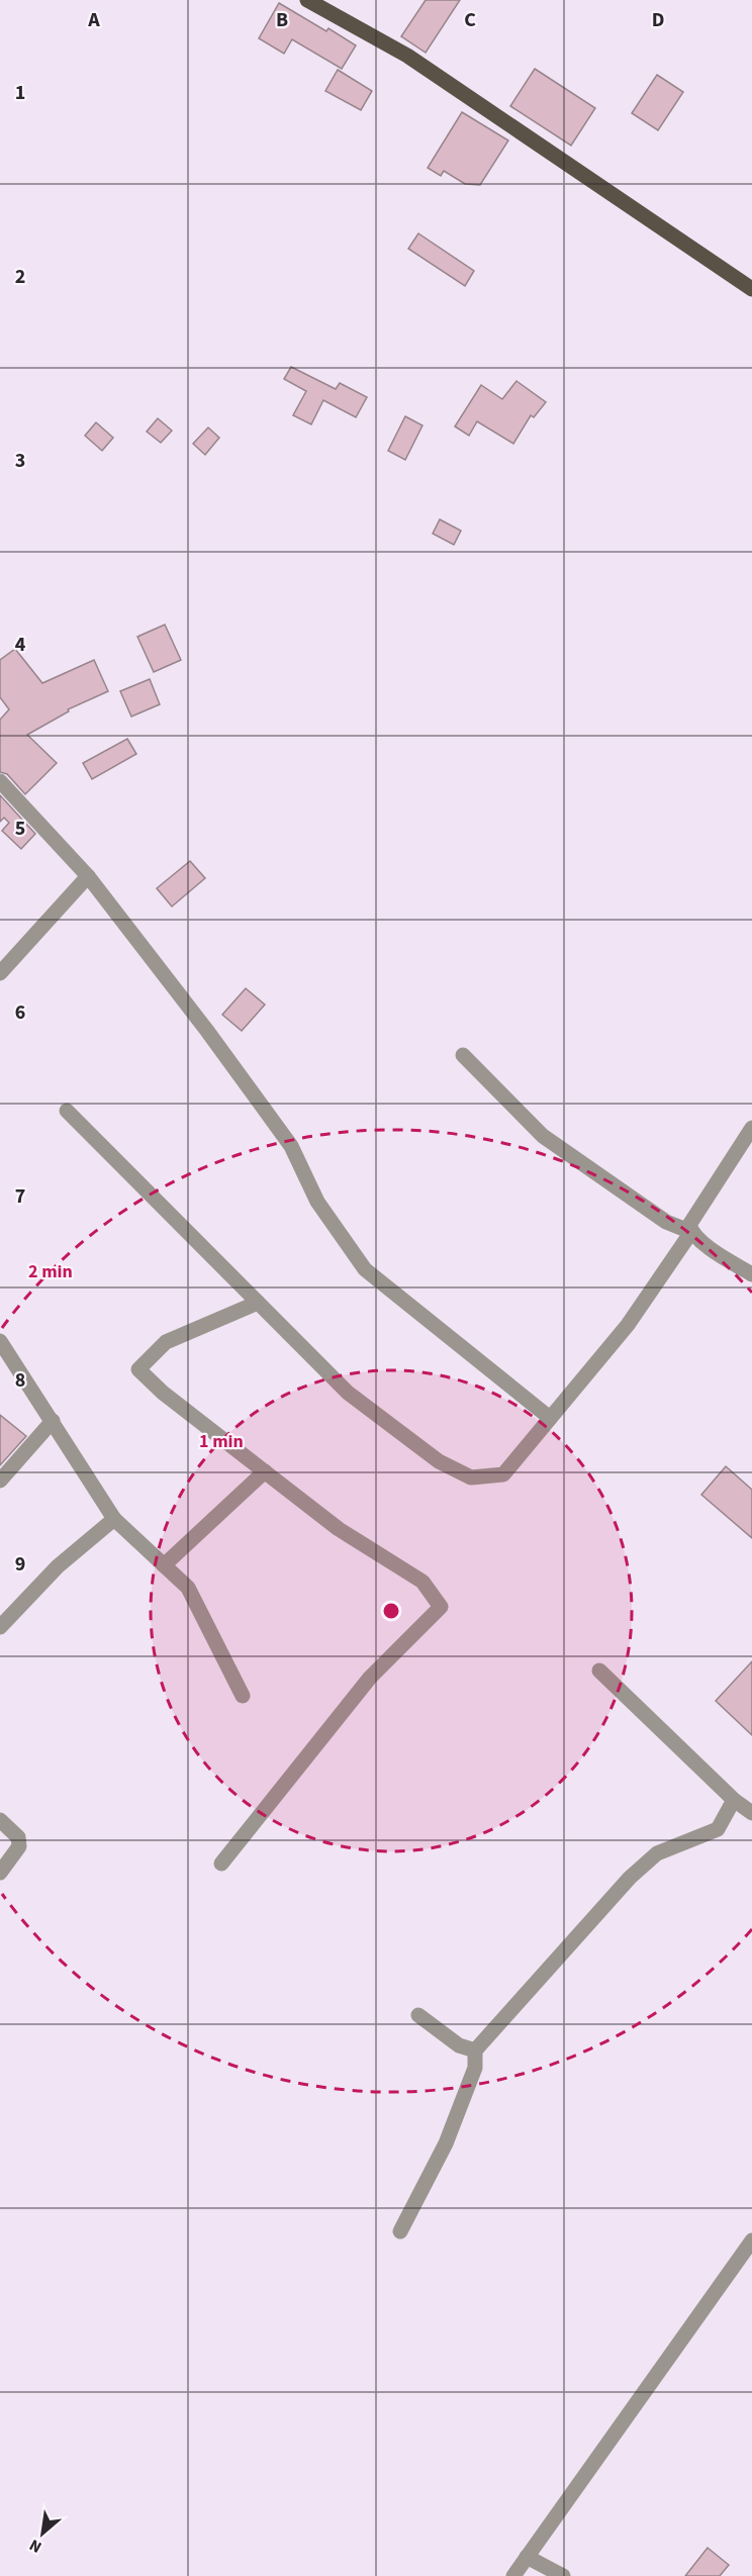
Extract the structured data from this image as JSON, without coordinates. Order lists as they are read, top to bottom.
{
  "north": "bottom left",
  "grid": {
    "columns": [
      "A",
      "B",
      "C",
      "D"
    ],
    "rows": [
      "1",
      "2",
      "3",
      "4",
      "5",
      "6",
      "7",
      "8",
      "9"
    ]
  },
  "rings": ["2 min", "1 min"]
}
